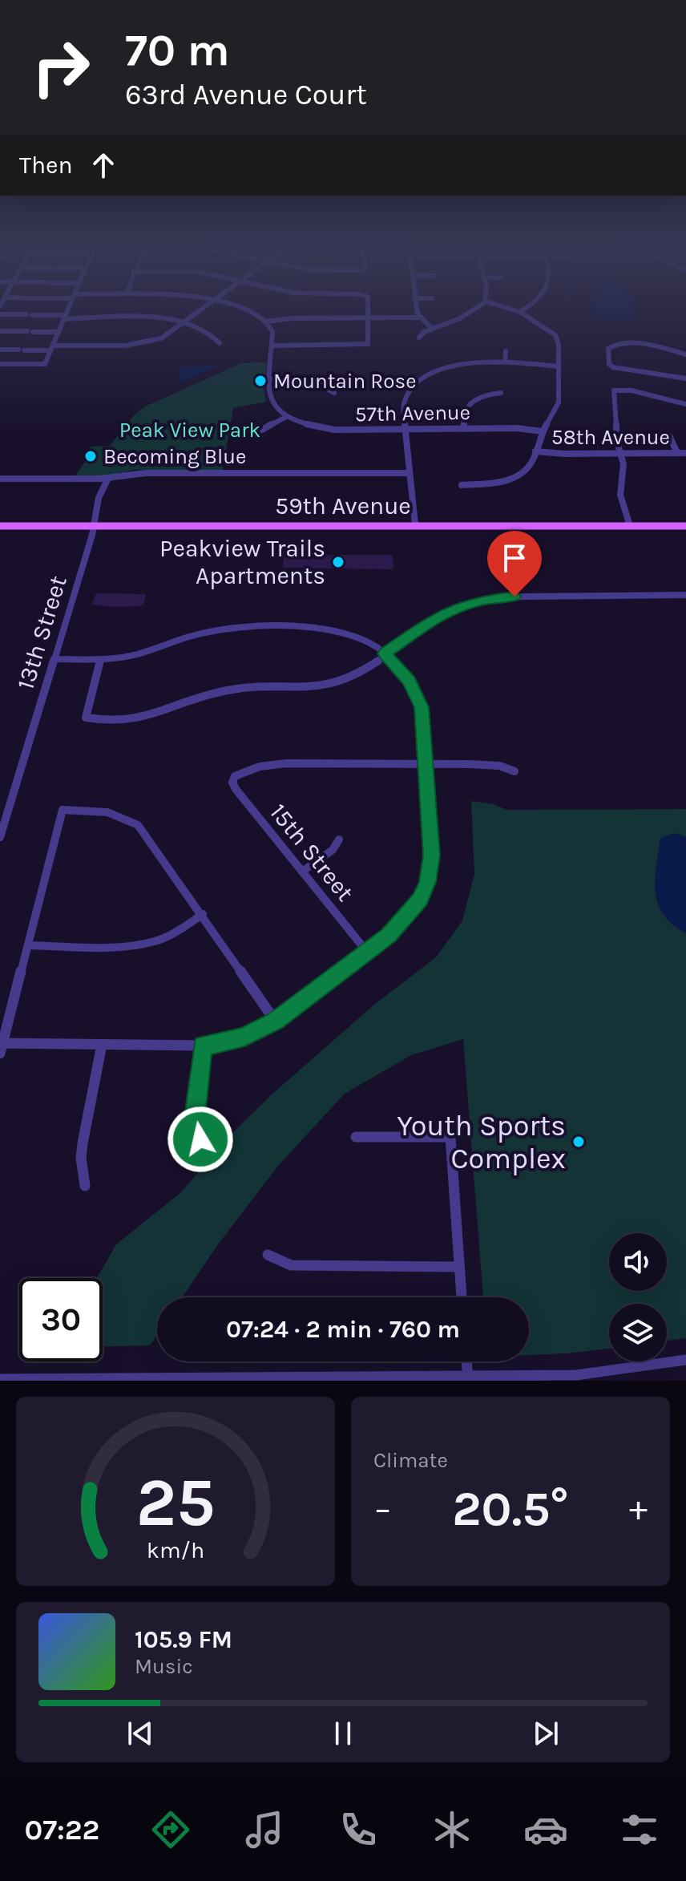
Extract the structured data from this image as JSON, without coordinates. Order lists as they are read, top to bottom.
{
  "streets": {
    "main road": ["59th Avenue"],
    "street": [
      "57th Avenue",
      "58th Avenue",
      "13th Street",
      "15th Street"
    ]
  },
  "crossings": [
    ["59th Avenue", "13th Street"]
  ],
  "parks": ["Peak View Park"],
  "places": [
    "Mountain Rose",
    "Becoming Blue",
    "Peakview Trails Apartments",
    "Youth Sports Complex"
  ],
  "page": {
    "turn": ["70 m", "63rd Avenue Court"],
    "then": "Then",
    "limit": "30",
    "trip": "07:24 · 2 min · 760 m",
    "tile": "Climate",
    "heat": ["−", "20.5°", "+"],
    "song": ["105.9 FM", "Music"],
    "tabs": "07:22",
    "gauge": ["25", "km/h"]
  }
}
